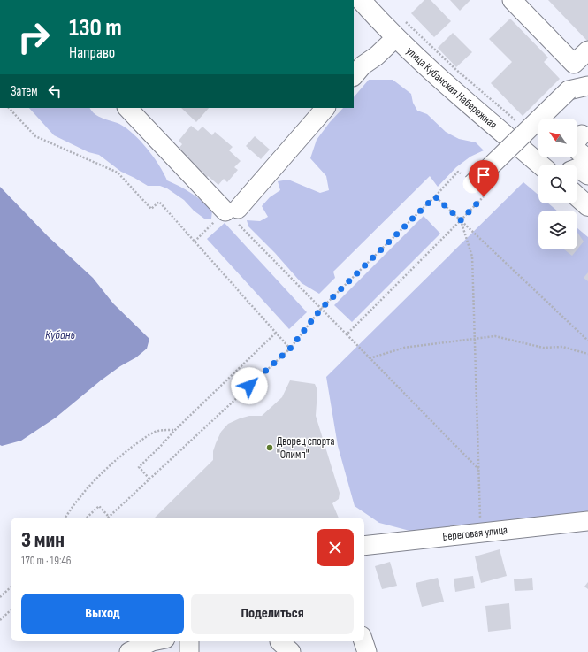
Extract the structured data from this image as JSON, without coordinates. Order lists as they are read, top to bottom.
{
  "streets": {
    "main road": ["улица Кубанская Набережная"],
    "street": ["Береговая улица"]
  },
  "water": ["Кубань"],
  "places": ["Дворец спорта \"Олимп\""],
  "north": "top left",
  "page": {
    "turn": ["130 m", "Направо"],
    "then": "Затем",
    "heading": ["3 мин", "170 m · 19:46"],
    "buttons": ["Выход", "Поделиться"]
  }
}
